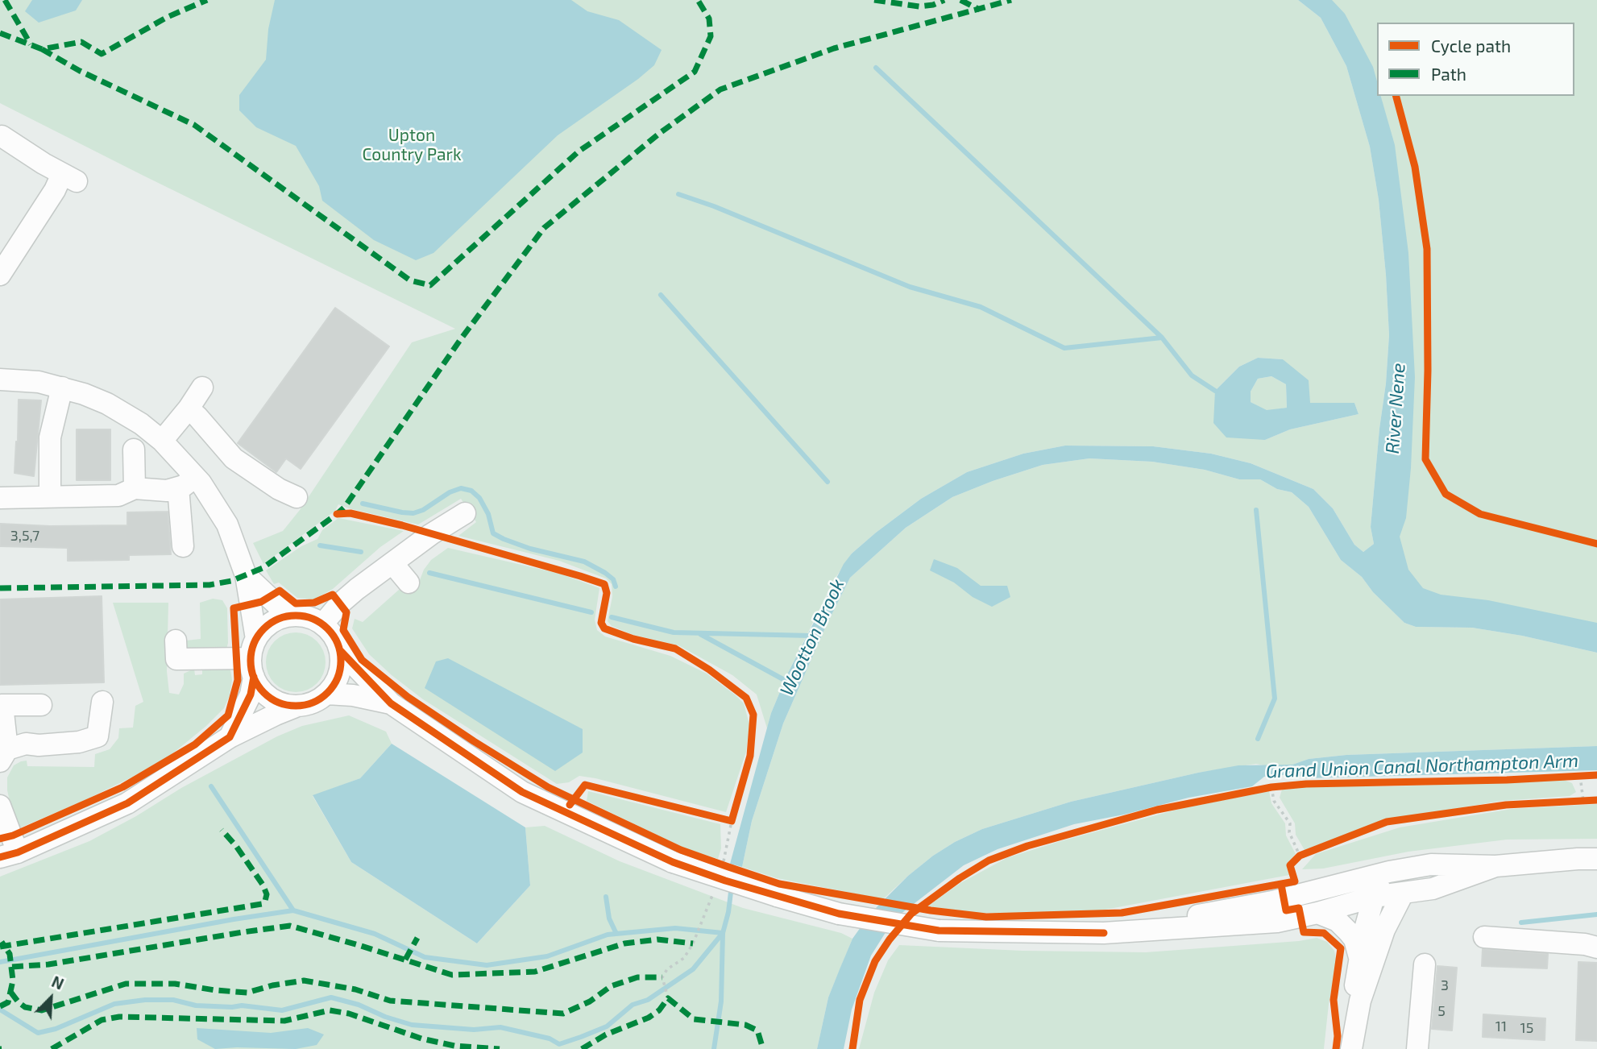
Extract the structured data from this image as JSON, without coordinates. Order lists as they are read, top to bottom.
{
  "water": ["River Nene", "Wootton Brook", "Grand Union Canal Northampton Arm"],
  "parks": ["Upton Country Park"],
  "house_numbers": [
    "3,5,7",
    "3",
    "5",
    "11",
    "15"
  ],
  "legend": ["Cycle path", "Path"],
  "north": "top right"
}
